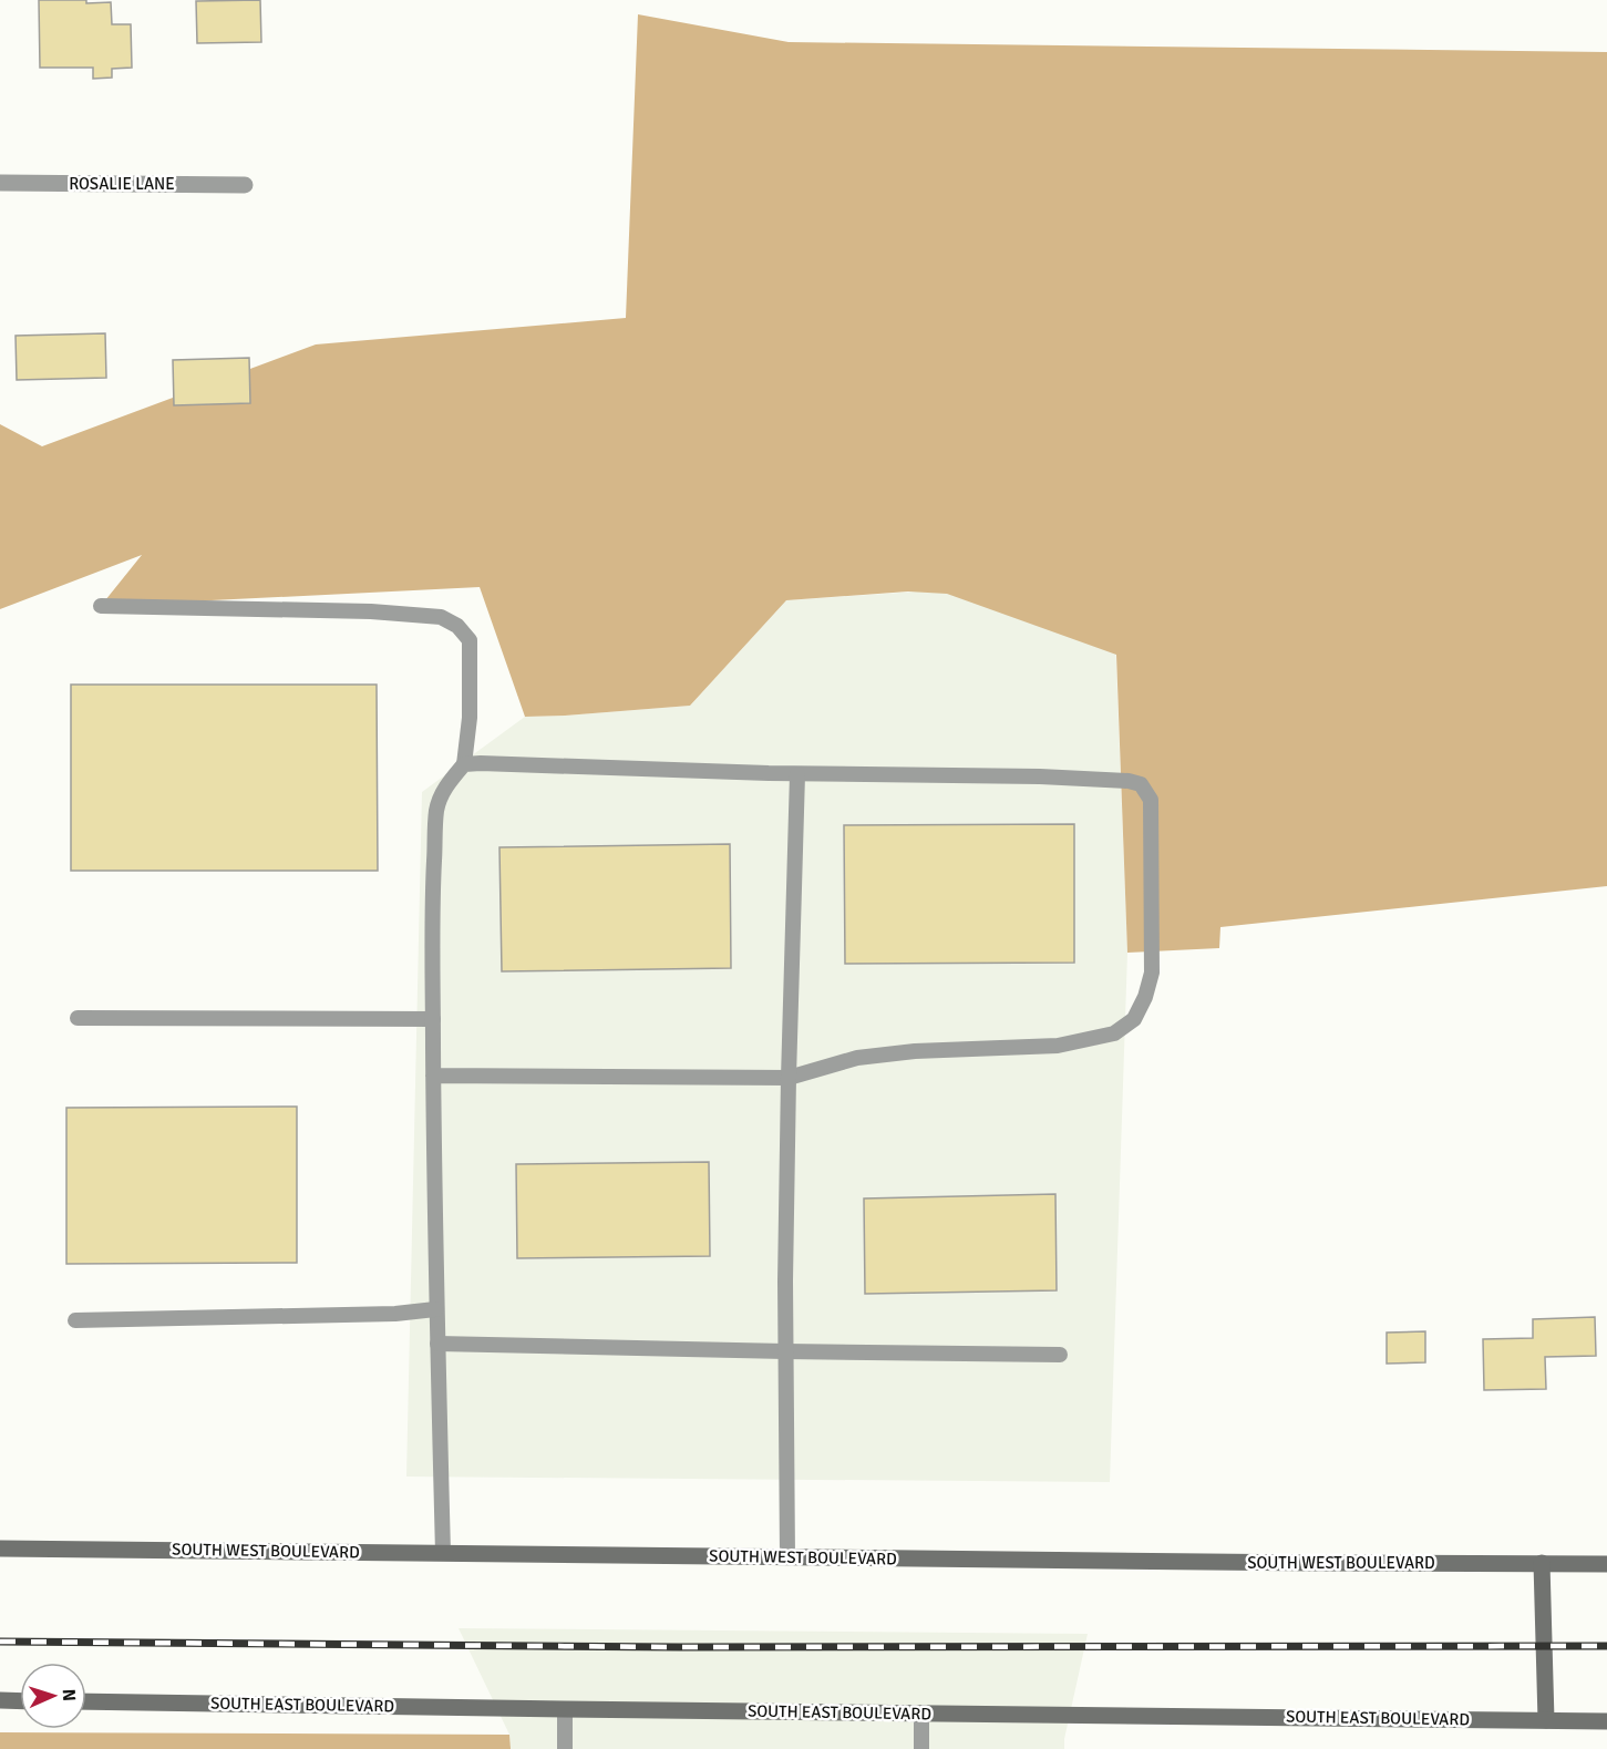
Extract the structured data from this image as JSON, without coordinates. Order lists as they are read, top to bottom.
{
  "streets": {
    "main road": ["SOUTH WEST BOULEVARD", "SOUTH EAST BOULEVARD"],
    "street": ["ROSALIE LANE"]
  },
  "north": "right"
}
